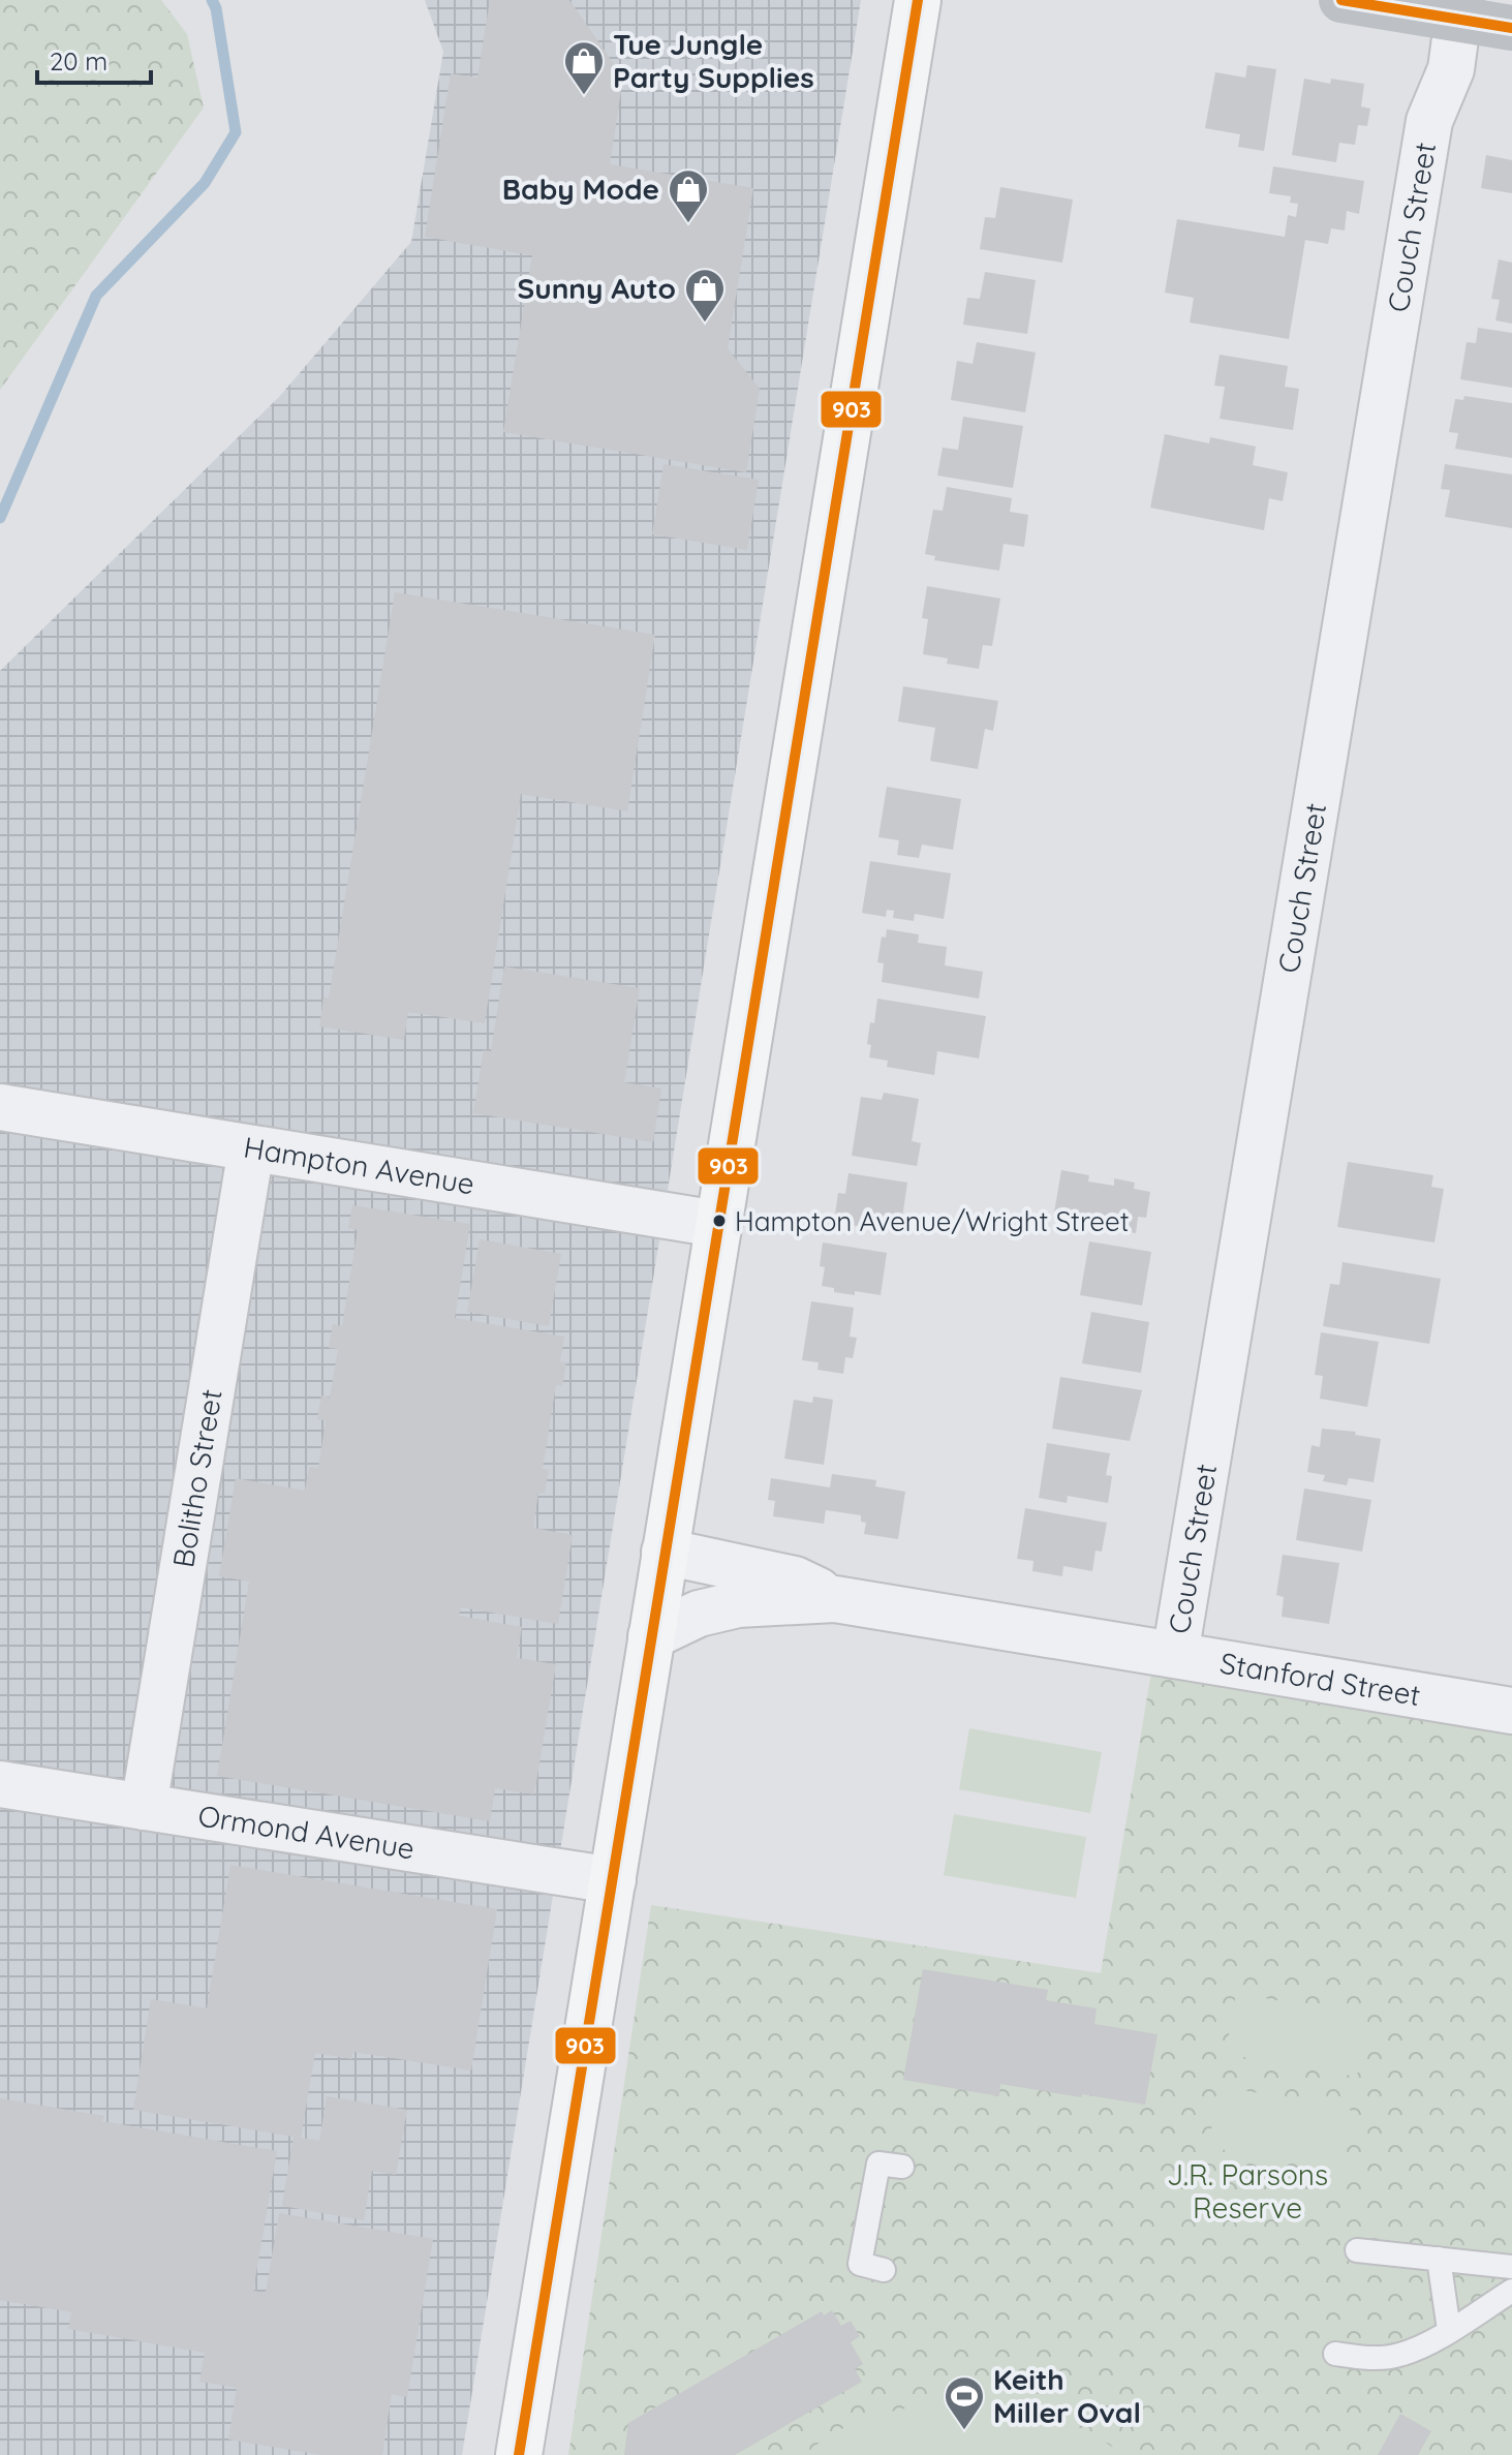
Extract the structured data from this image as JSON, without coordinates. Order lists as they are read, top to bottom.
{
  "streets": {
    "street": [
      "Couch Street",
      "Hampton Avenue",
      "Bolitho Street",
      "Stanford Street",
      "Ormond Avenue"
    ]
  },
  "crossings": [
    ["Couch Street", "Stanford Street"],
    ["Hampton Avenue", "Bolitho Street"],
    ["Bolitho Street", "Ormond Avenue"]
  ],
  "parks": ["J.R. Parsons Reserve"],
  "places": {
    "shop": ["Tue Jungle Party Supplies", "Baby Mode", "Sunny Auto"],
    "other": ["Hampton Avenue/Wright Street"],
    "sports": ["Keith Miller Oval"]
  },
  "lines": ["transit line 903"],
  "scale_bar": "20 m"
}
